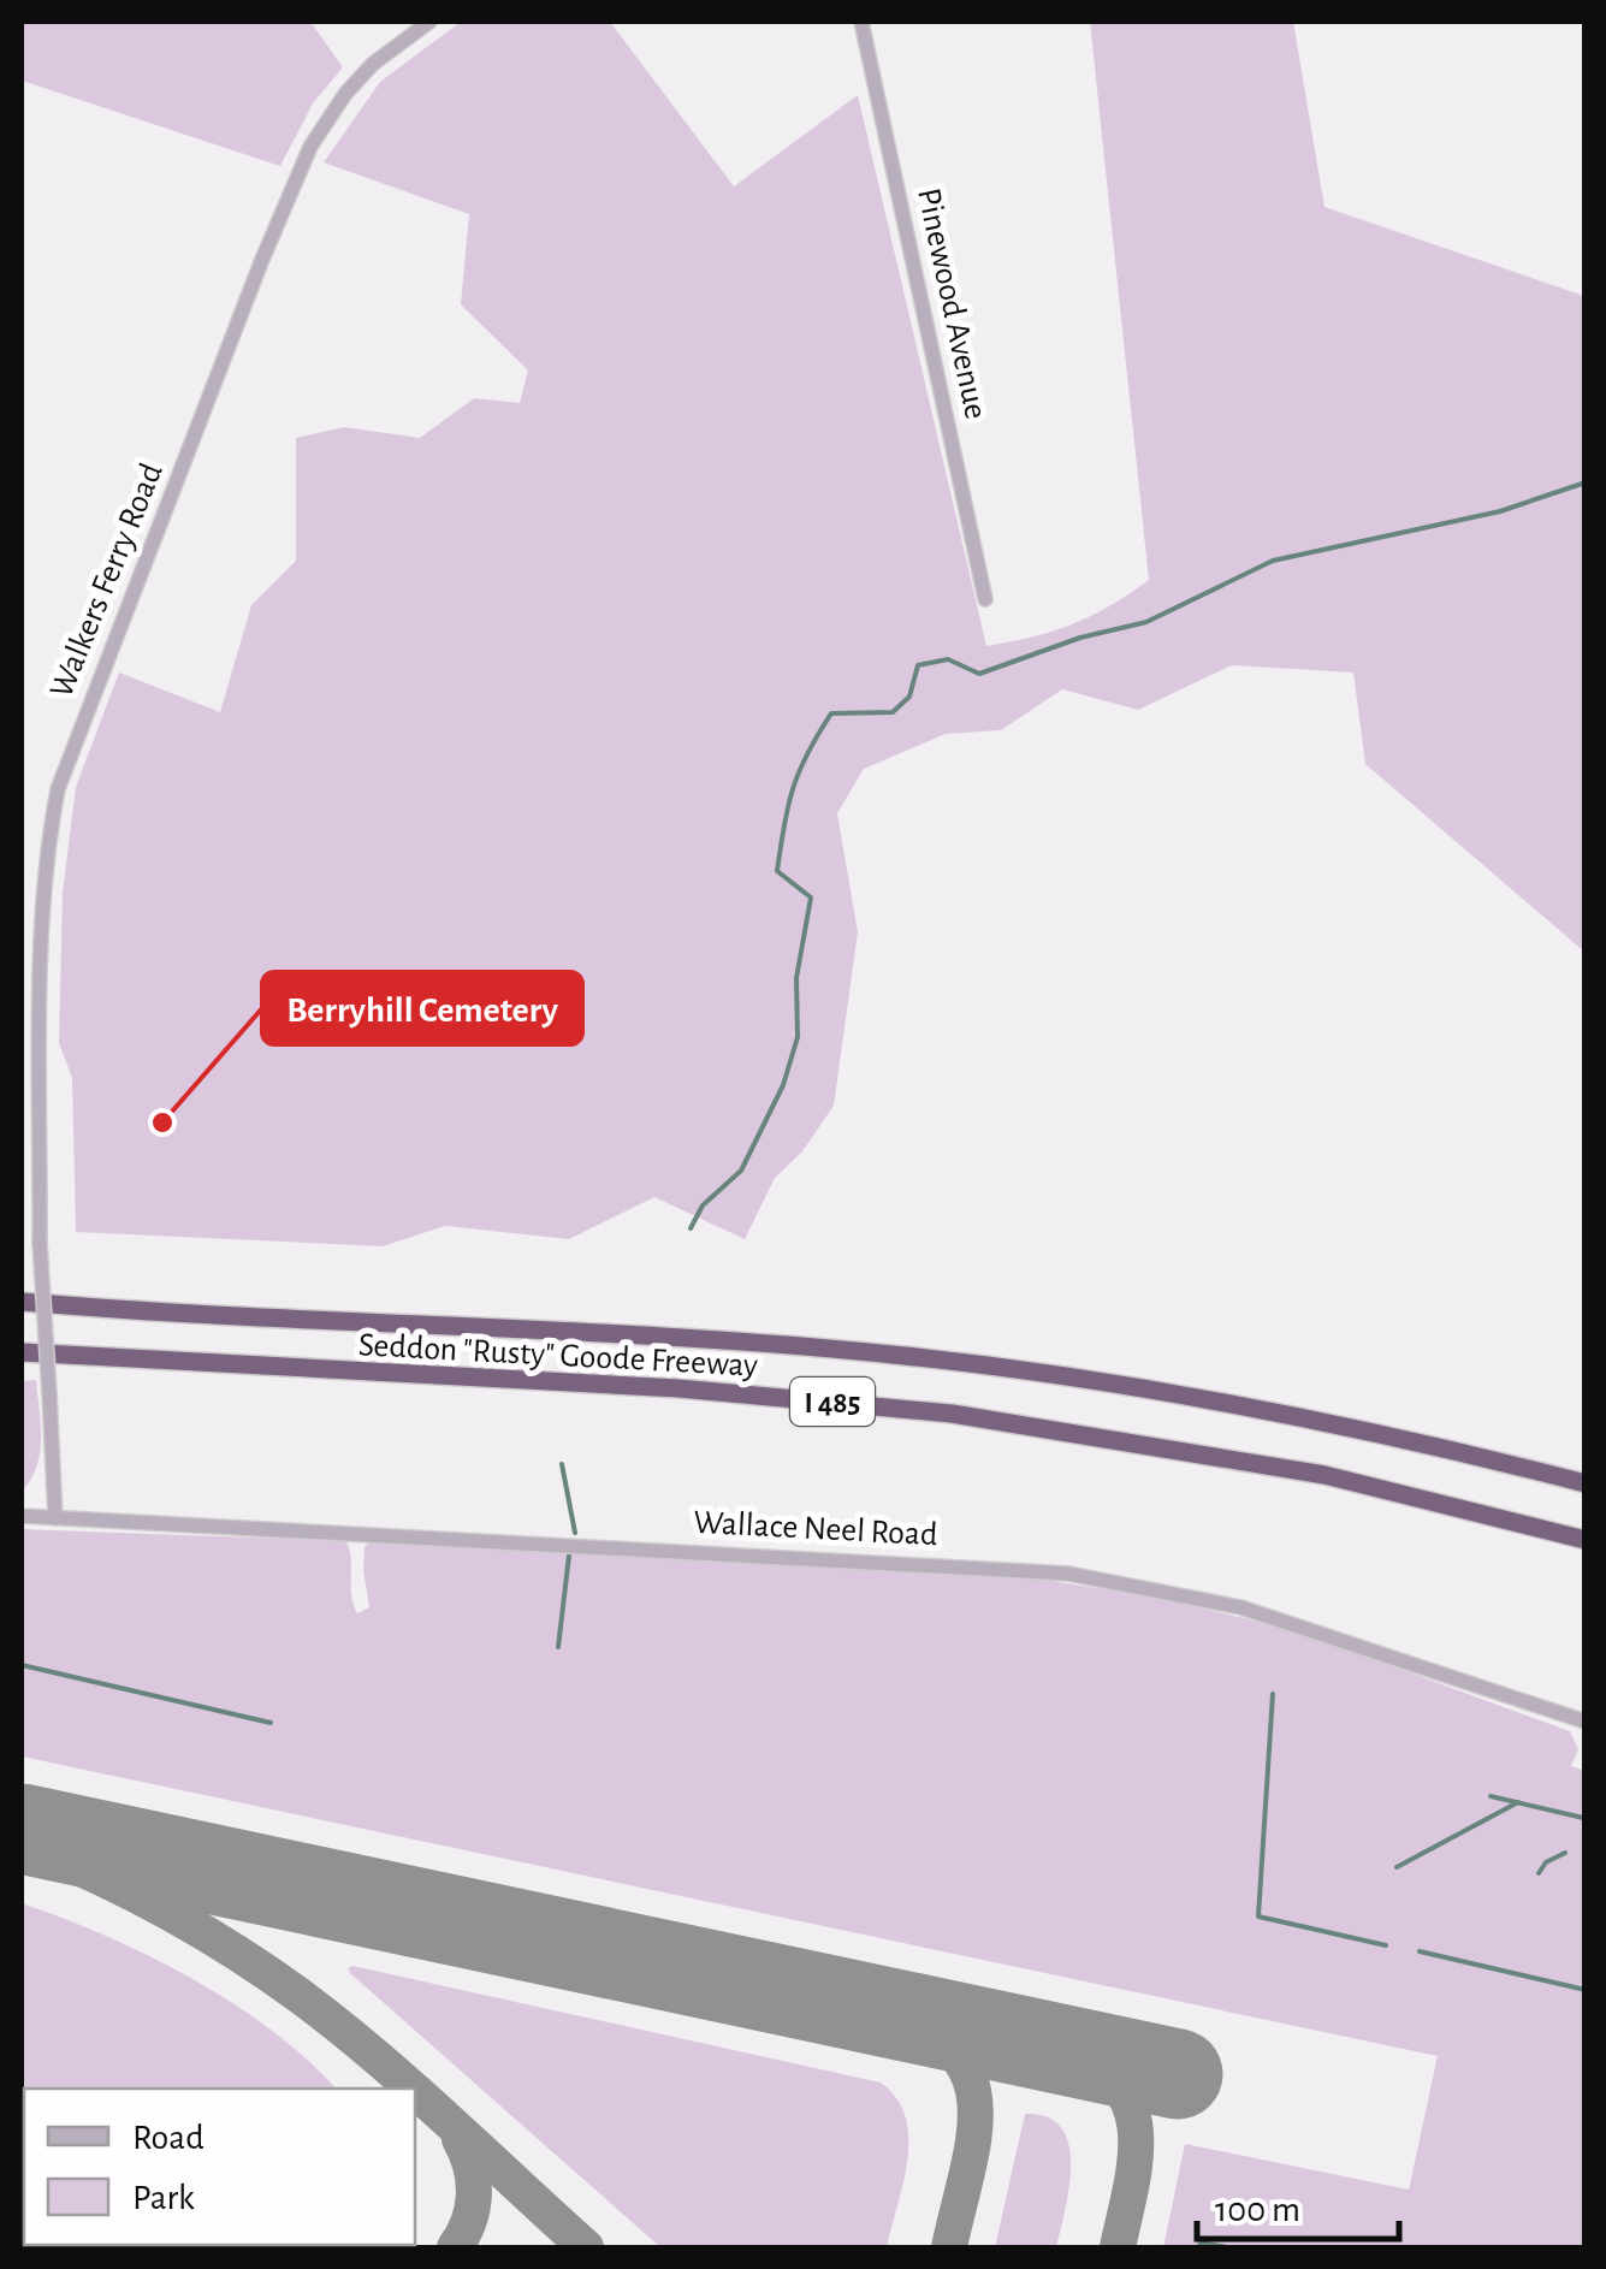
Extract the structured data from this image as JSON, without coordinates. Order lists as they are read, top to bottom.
{
  "streets": {
    "highway": ["Seddon \"Rusty\" Goode Freeway", "I 485"],
    "street": ["Pinewood Avenue", "Walkers Ferry Road", "Wallace Neel Road"]
  },
  "crossings": [
    ["Walkers Ferry Road", "Wallace Neel Road"]
  ],
  "places": ["Berryhill Cemetery"],
  "legend": ["Road", "Park"],
  "scale_bar": "100 m"
}
